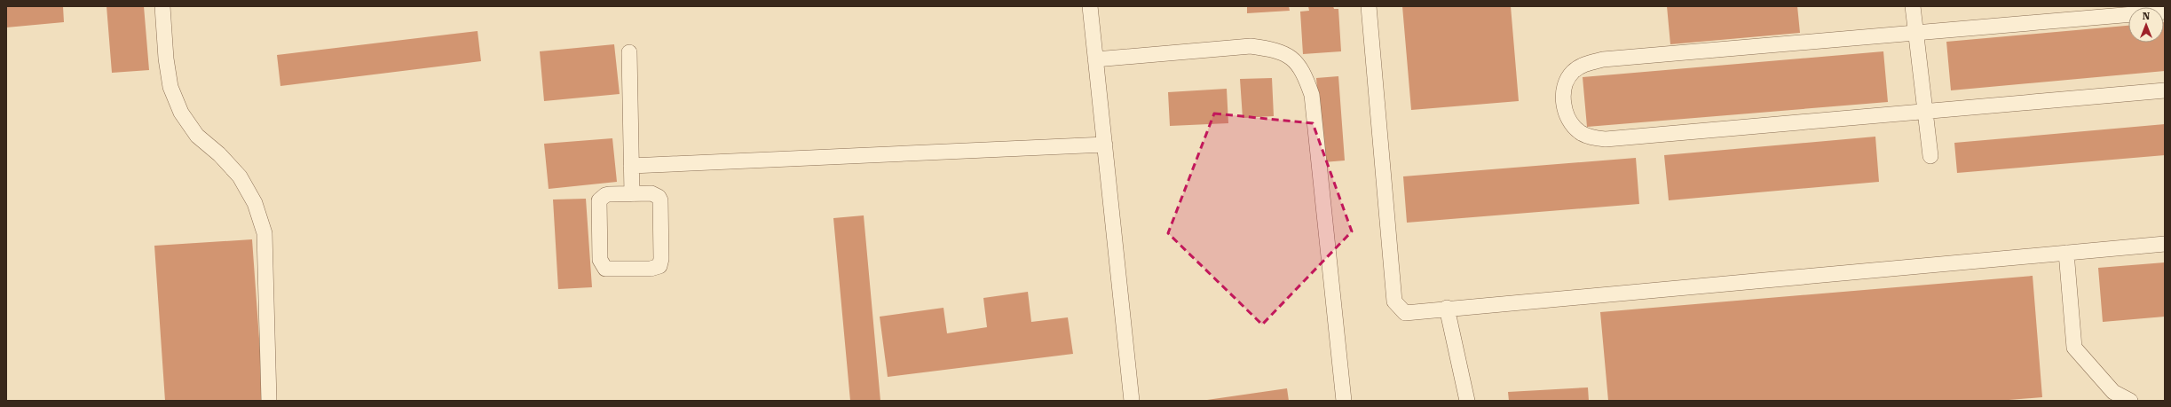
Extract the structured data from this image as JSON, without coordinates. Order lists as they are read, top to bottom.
{
  "north": "top"
}
